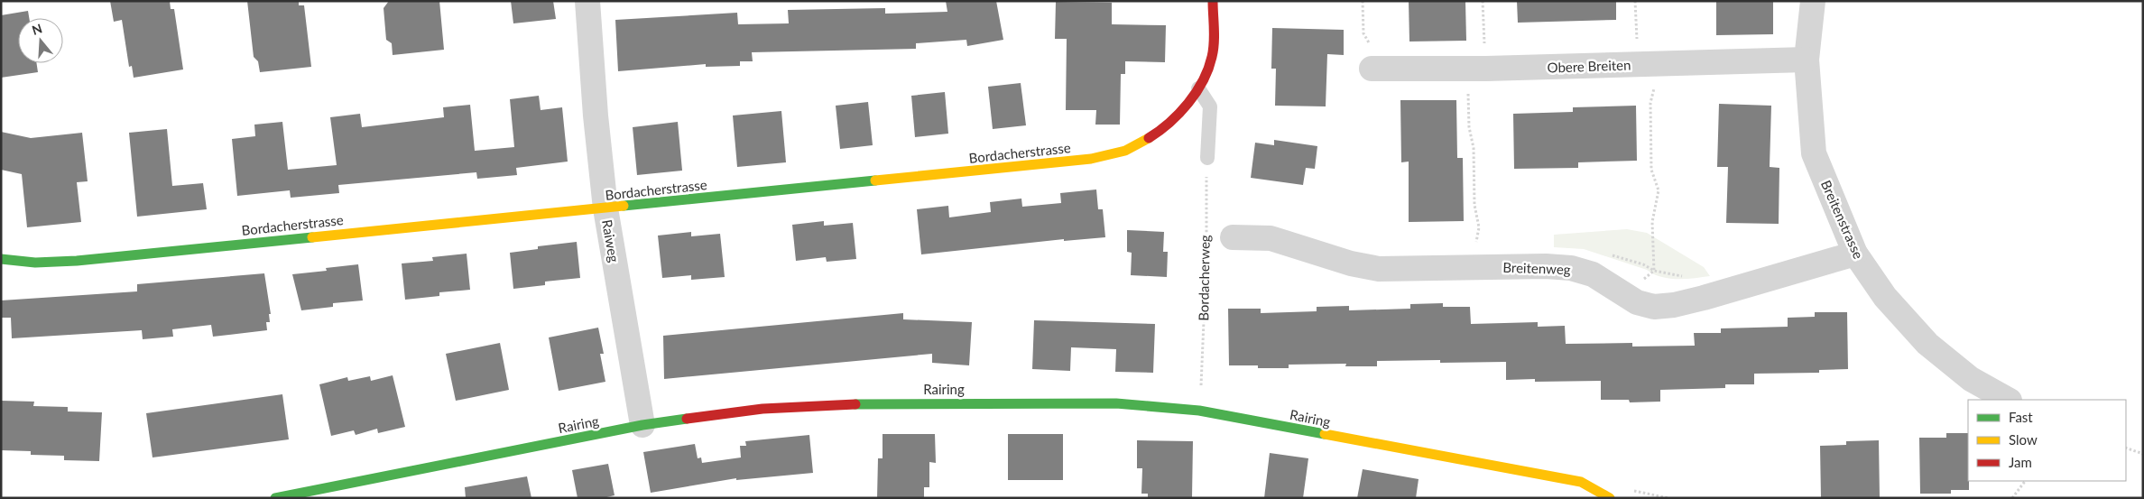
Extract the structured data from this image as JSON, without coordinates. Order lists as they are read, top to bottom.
{
  "streets": {
    "street": [
      "Obere Breiten",
      "Bordacherstrasse",
      "Breitenstrasse",
      "Raiweg",
      "Breitenweg",
      "Rairing"
    ],
    "path": ["Bordacherweg"]
  },
  "crossings": [
    ["Obere Breiten", "Breitenstrasse"],
    ["Bordacherstrasse", "Raiweg"],
    ["Breitenstrasse", "Breitenweg"],
    ["Raiweg", "Rairing"]
  ],
  "legend": ["Fast", "Slow", "Jam"],
  "north": "top"
}
